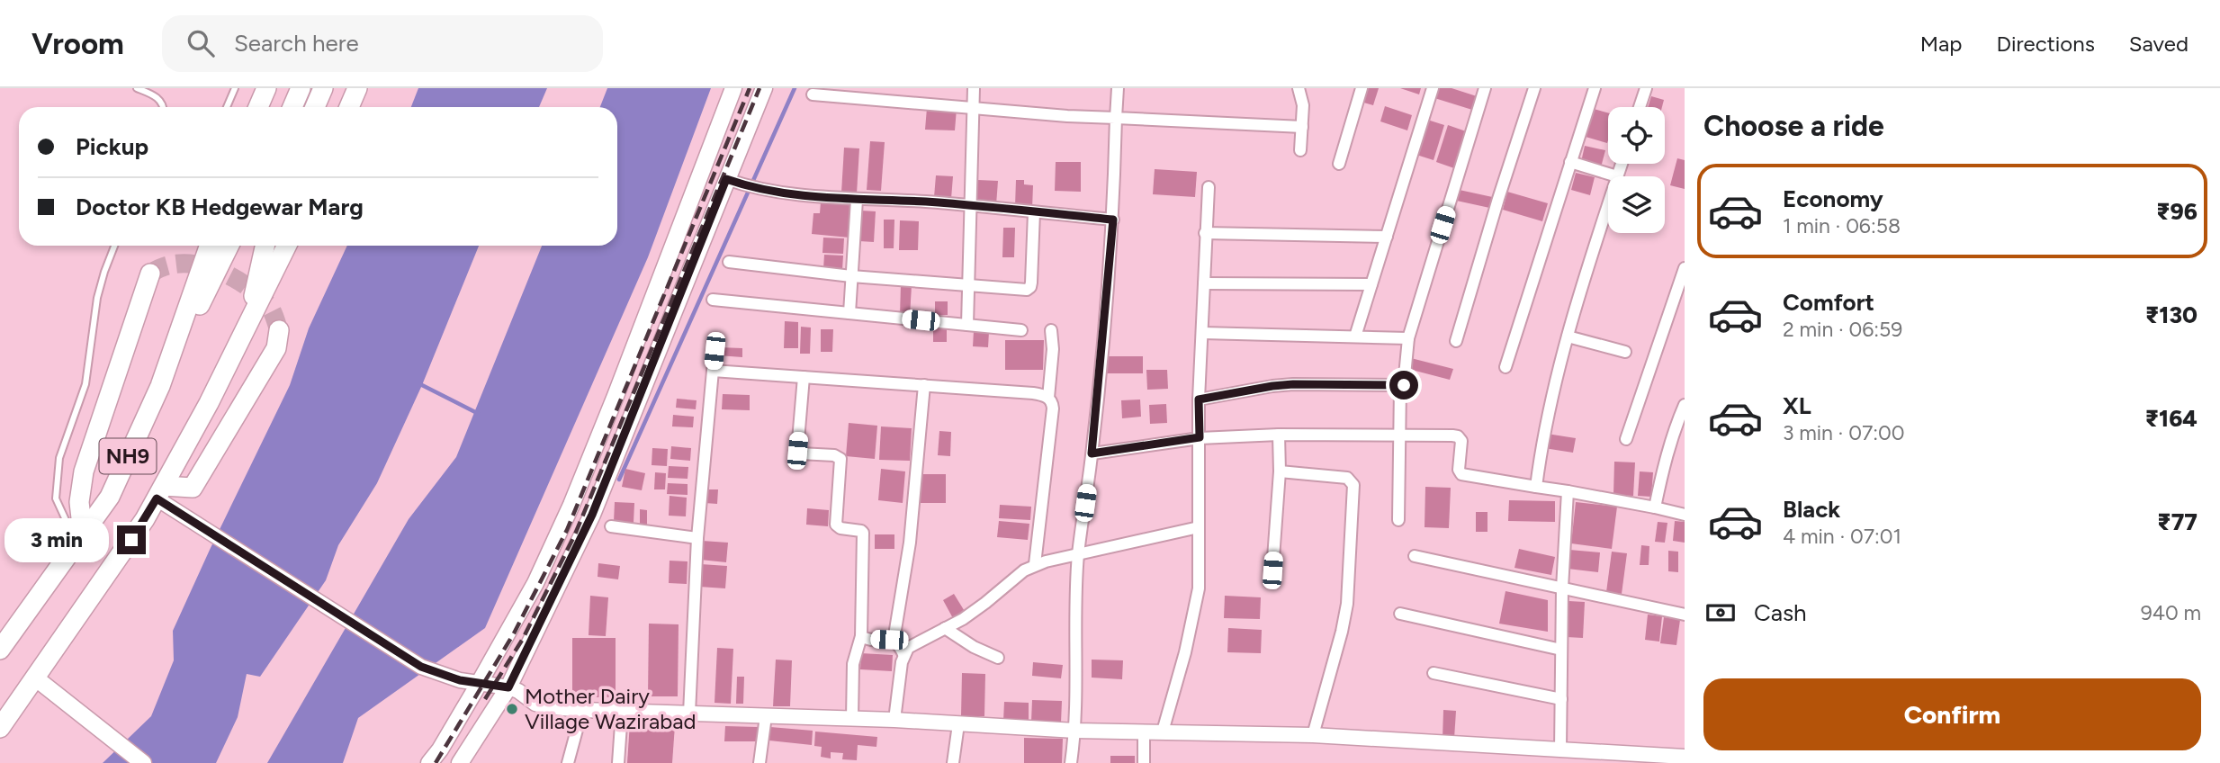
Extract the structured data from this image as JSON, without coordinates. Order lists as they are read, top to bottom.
{
  "streets": {
    "highway": ["NH9"]
  },
  "places": ["Mother Dairy Village Wazirabad"],
  "page": {
    "header": "Vroom",
    "search": "Search here",
    "nav": ["Map", "Directions", "Saved"],
    "heading": "Choose a ride",
    "banner": ["Pickup", "Doctor KB Hedgewar Marg"],
    "list": [
      {
        "name": "Economy",
        "note": "1 min · 06:58",
        "value": "₹96"
      },
      {
        "name": "Comfort",
        "note": "2 min · 06:59",
        "value": "₹130"
      },
      {
        "name": "XL",
        "note": "3 min · 07:00",
        "value": "₹164"
      },
      {
        "name": "Black",
        "note": "4 min · 07:01",
        "value": "₹77"
      }
    ],
    "bubble": "3 min",
    "pay": ["Cash", "940 m"],
    "buttons": "Confirm"
  }
}
